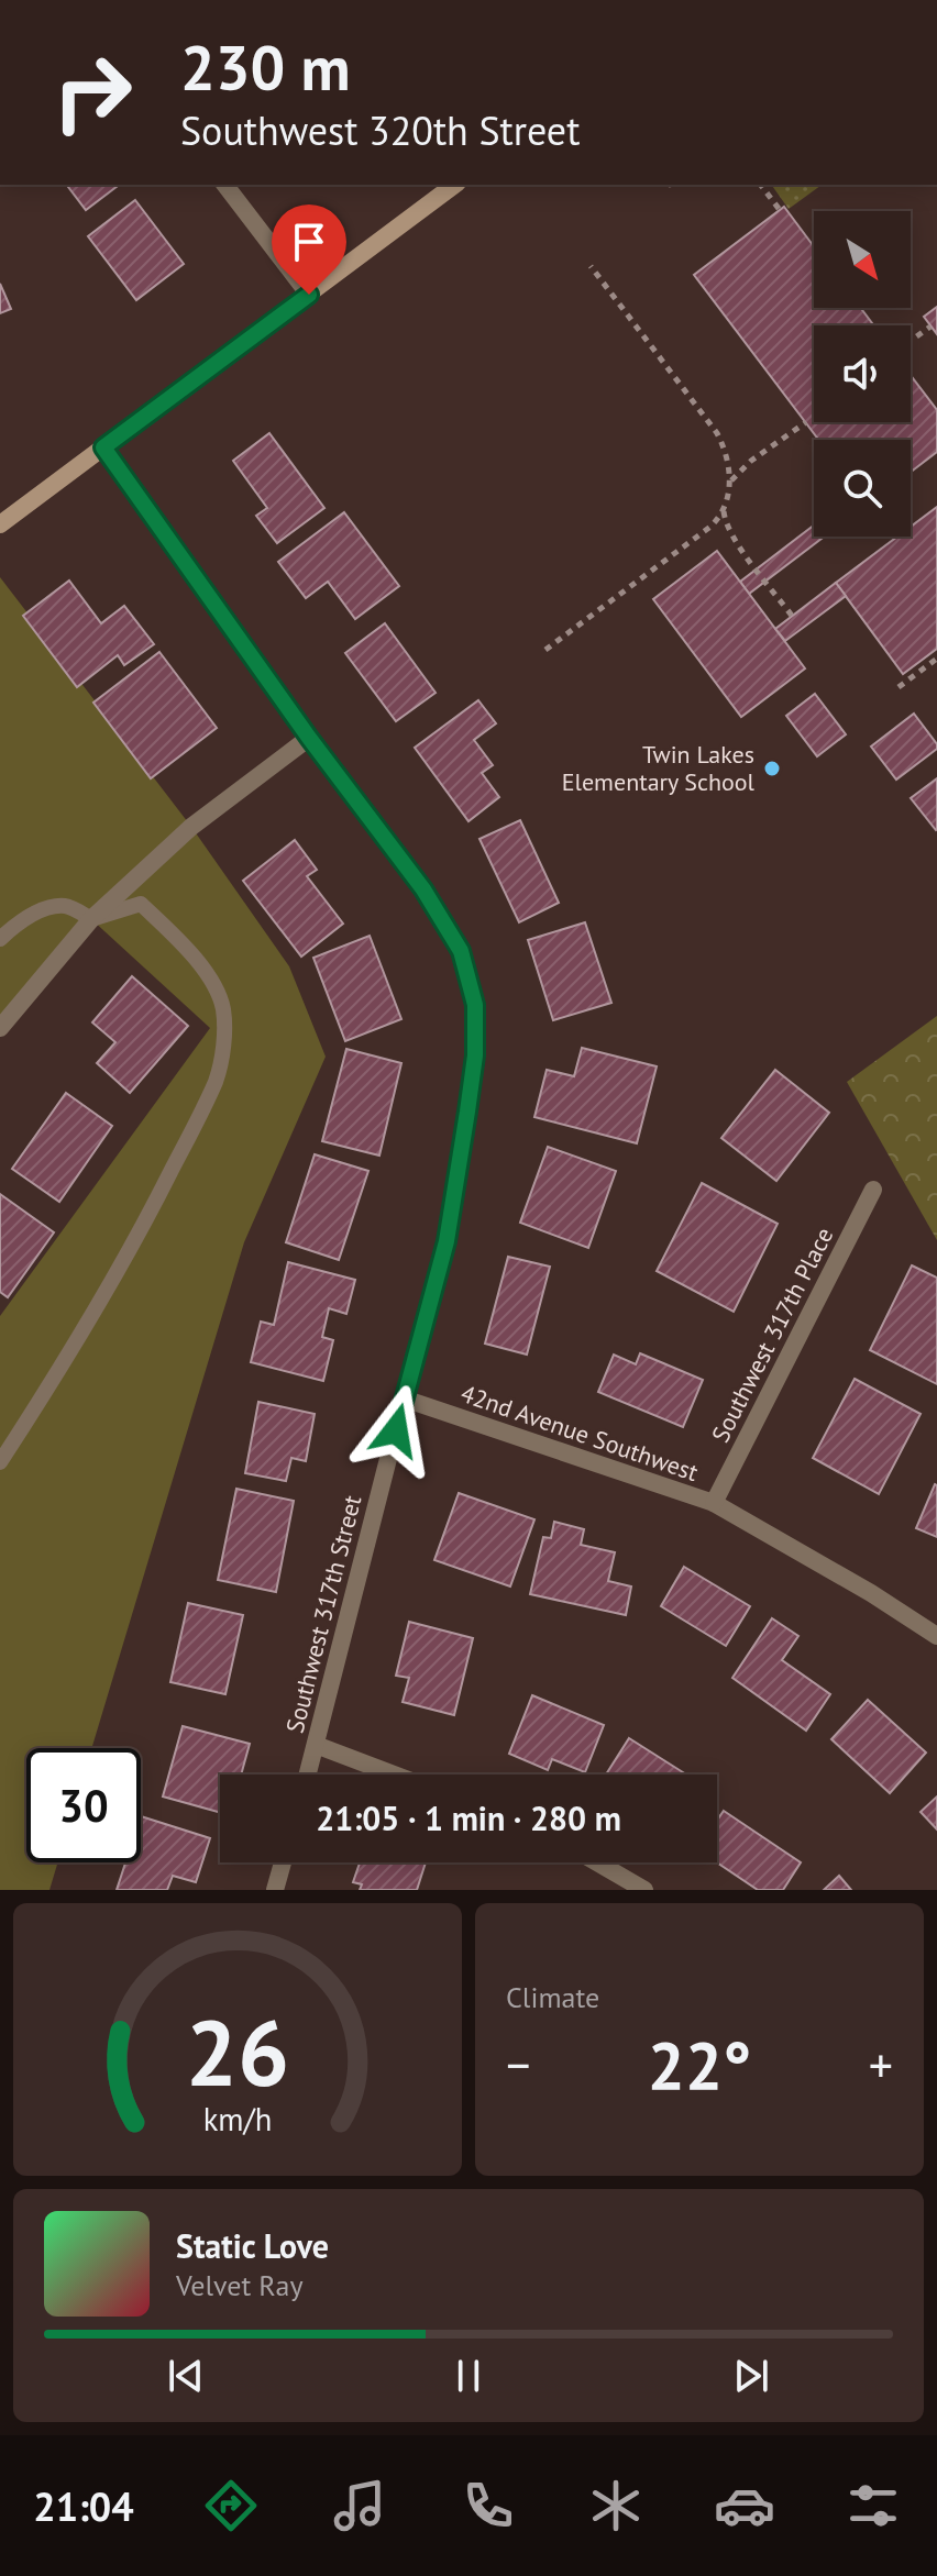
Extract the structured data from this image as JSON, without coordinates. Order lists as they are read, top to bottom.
{
  "streets": {
    "street": ["Southwest 317th Place", "42nd Avenue Southwest", "Southwest 317th Street"]
  },
  "crossings": [
    ["Southwest 317th Place", "42nd Avenue Southwest"],
    ["42nd Avenue Southwest", "Southwest 317th Street"]
  ],
  "places": ["Twin Lakes Elementary School"],
  "north": "bottom right",
  "page": {
    "turn": ["230 m", "Southwest 320th Street"],
    "limit": "30",
    "trip": "21:05 · 1 min · 280 m",
    "tile": "Climate",
    "heat": ["−", "22°", "+"],
    "song": ["Static Love", "Velvet Ray"],
    "tabs": "21:04",
    "gauge": ["26", "km/h"]
  }
}
